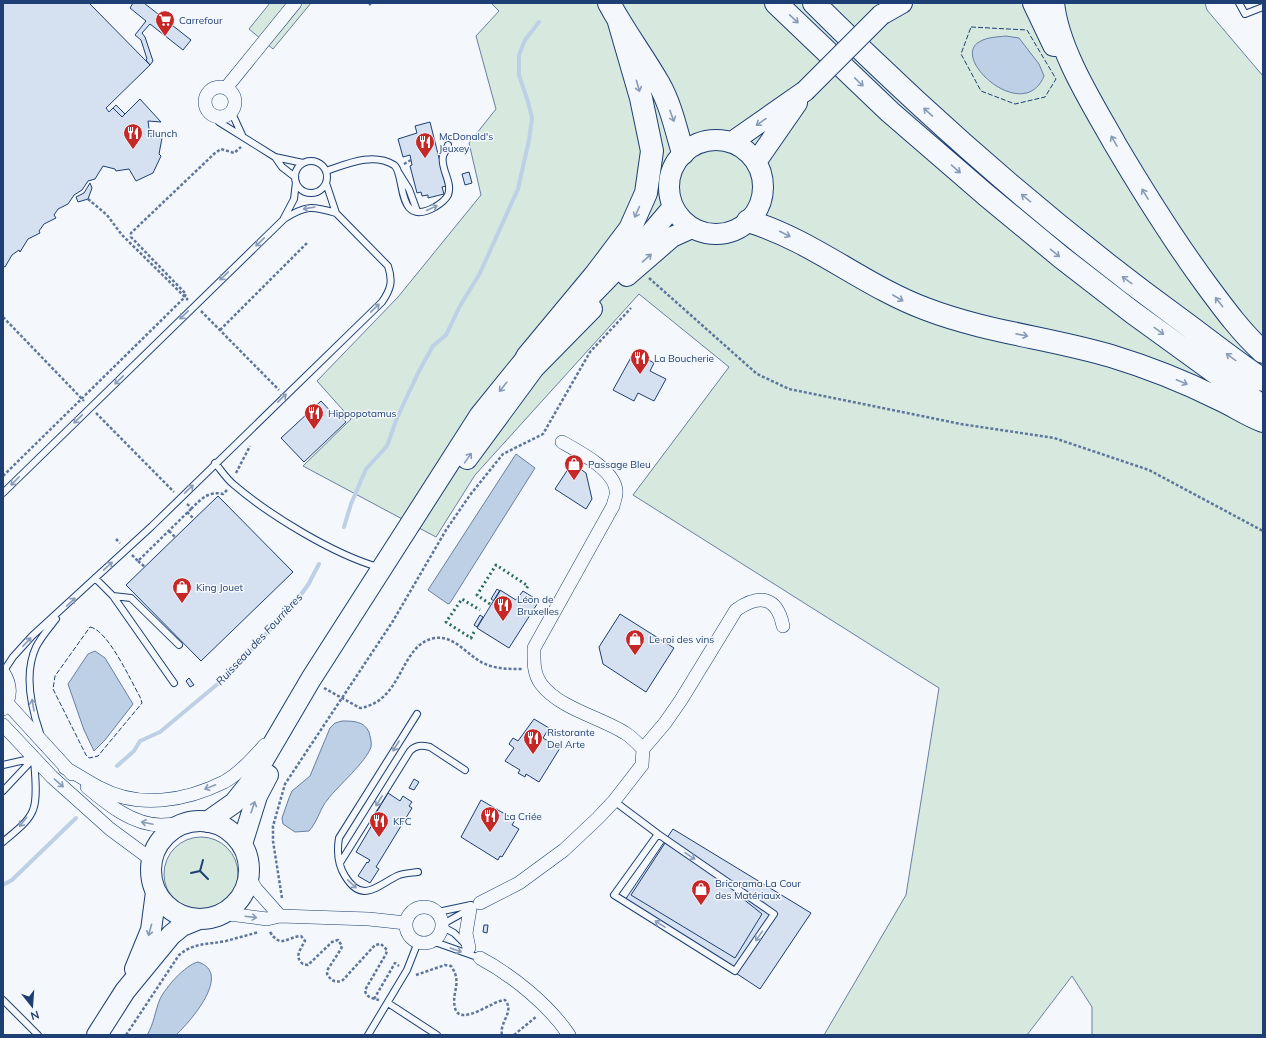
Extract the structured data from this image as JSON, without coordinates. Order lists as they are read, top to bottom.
{
  "water": ["Ruisseau des Fourrières"],
  "places": {
    "supermarket": ["Carrefour"],
    "restaurant": [
      "Flunch",
      "McDonald's Jeuxey",
      "La Boucherie",
      "Hippopotamus",
      "Léon de Bruxelles",
      "Ristorante Del Arte",
      "La Criée",
      "KFC"
    ],
    "shop": [
      "Passage Bleu",
      "King Jouet",
      "Le roi des vins",
      "Bricorama La Cour des Matériaux"
    ]
  },
  "north": "bottom"
}
